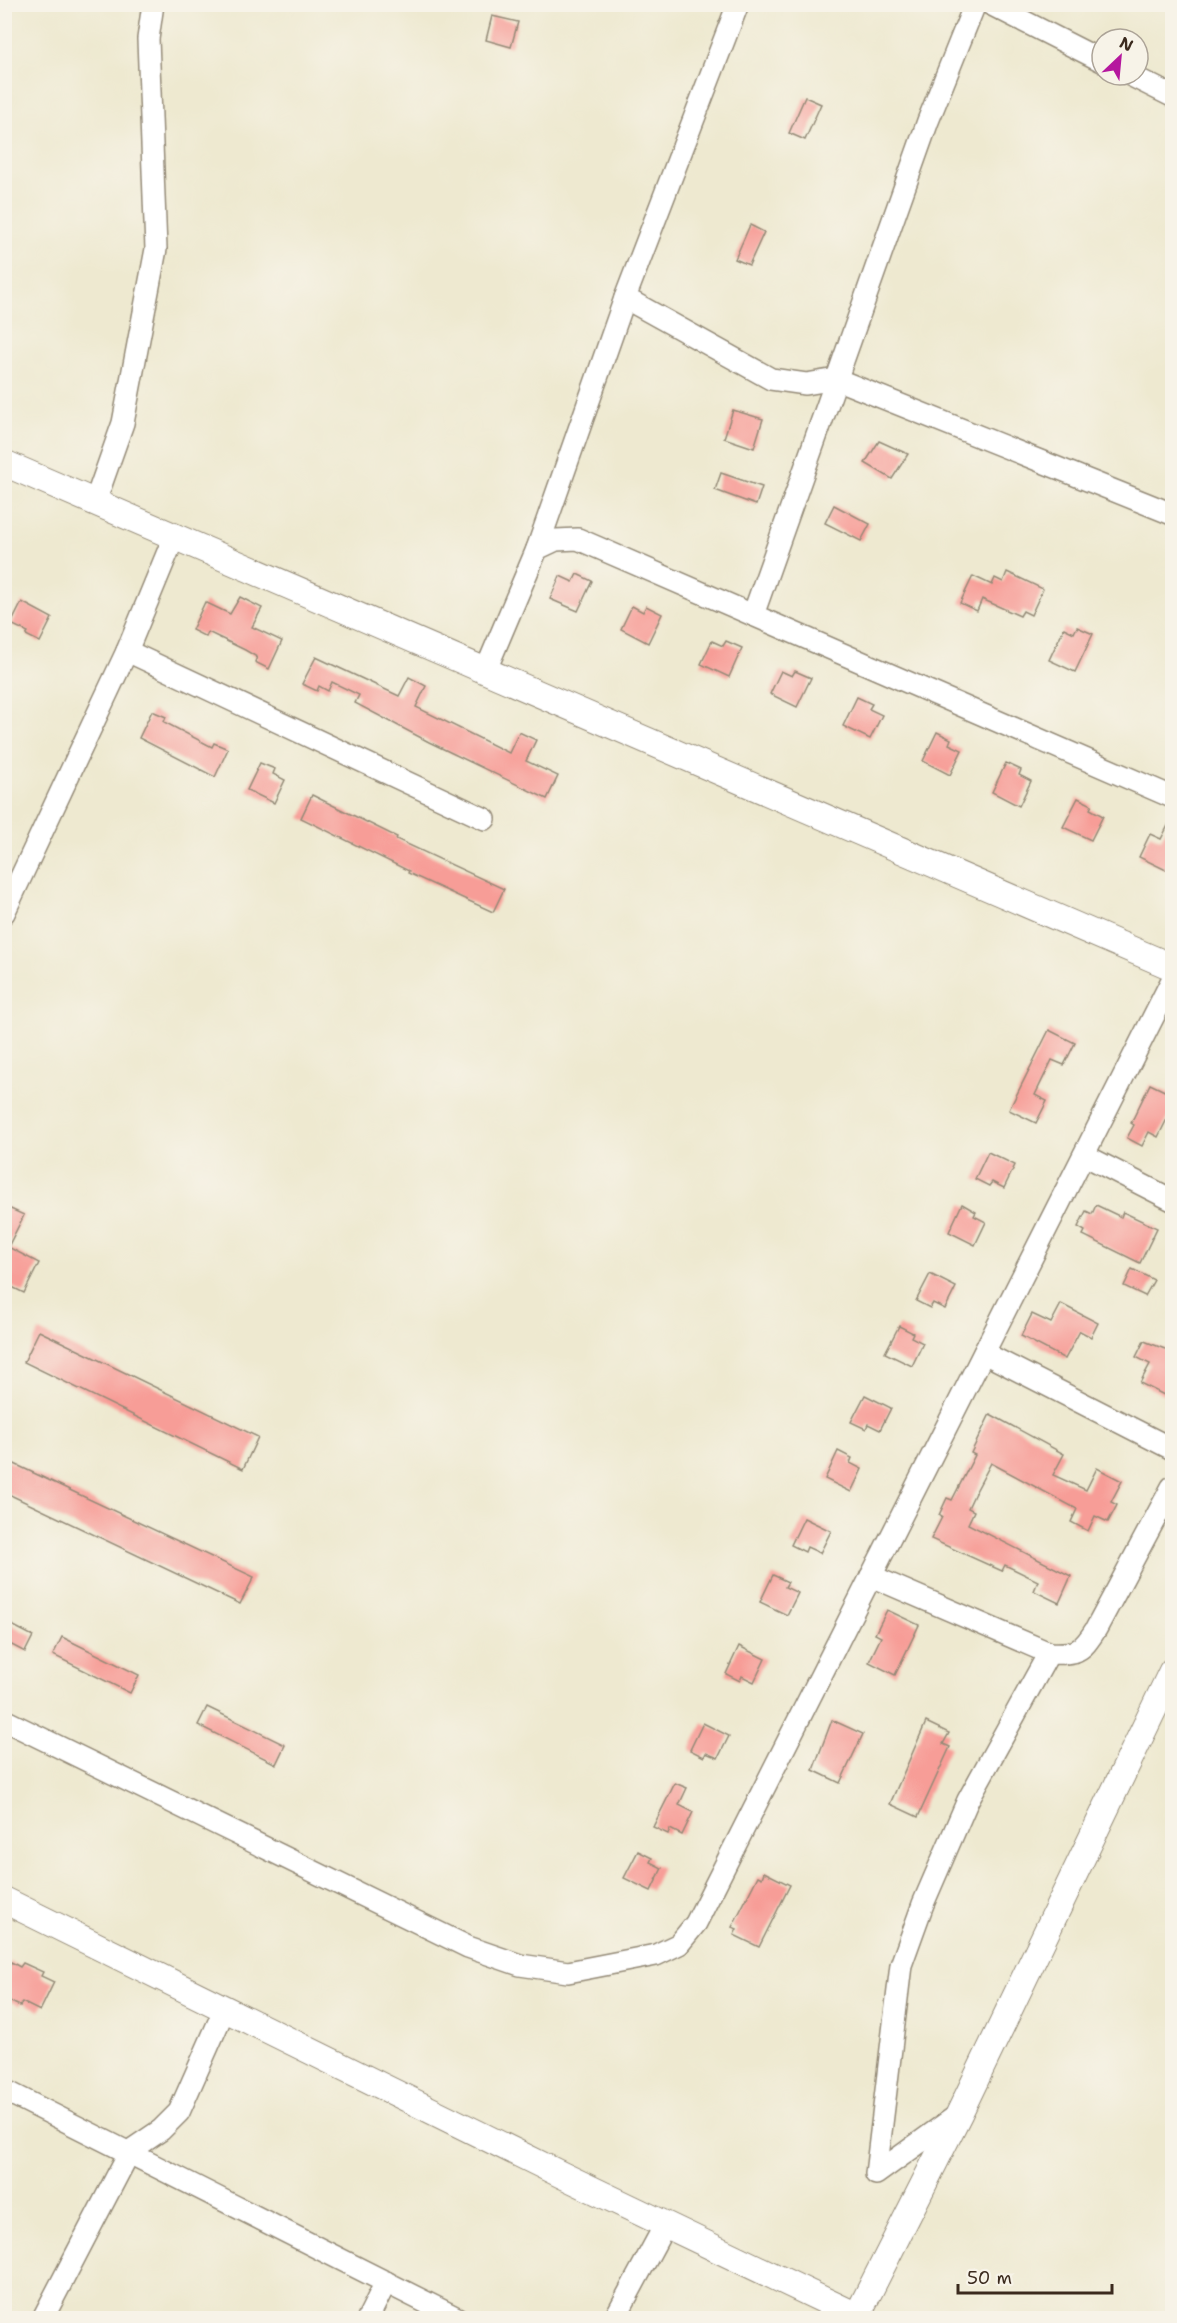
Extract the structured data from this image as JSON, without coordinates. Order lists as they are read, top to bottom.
{
  "scale_bar": "50 m",
  "north": "top right"
}
